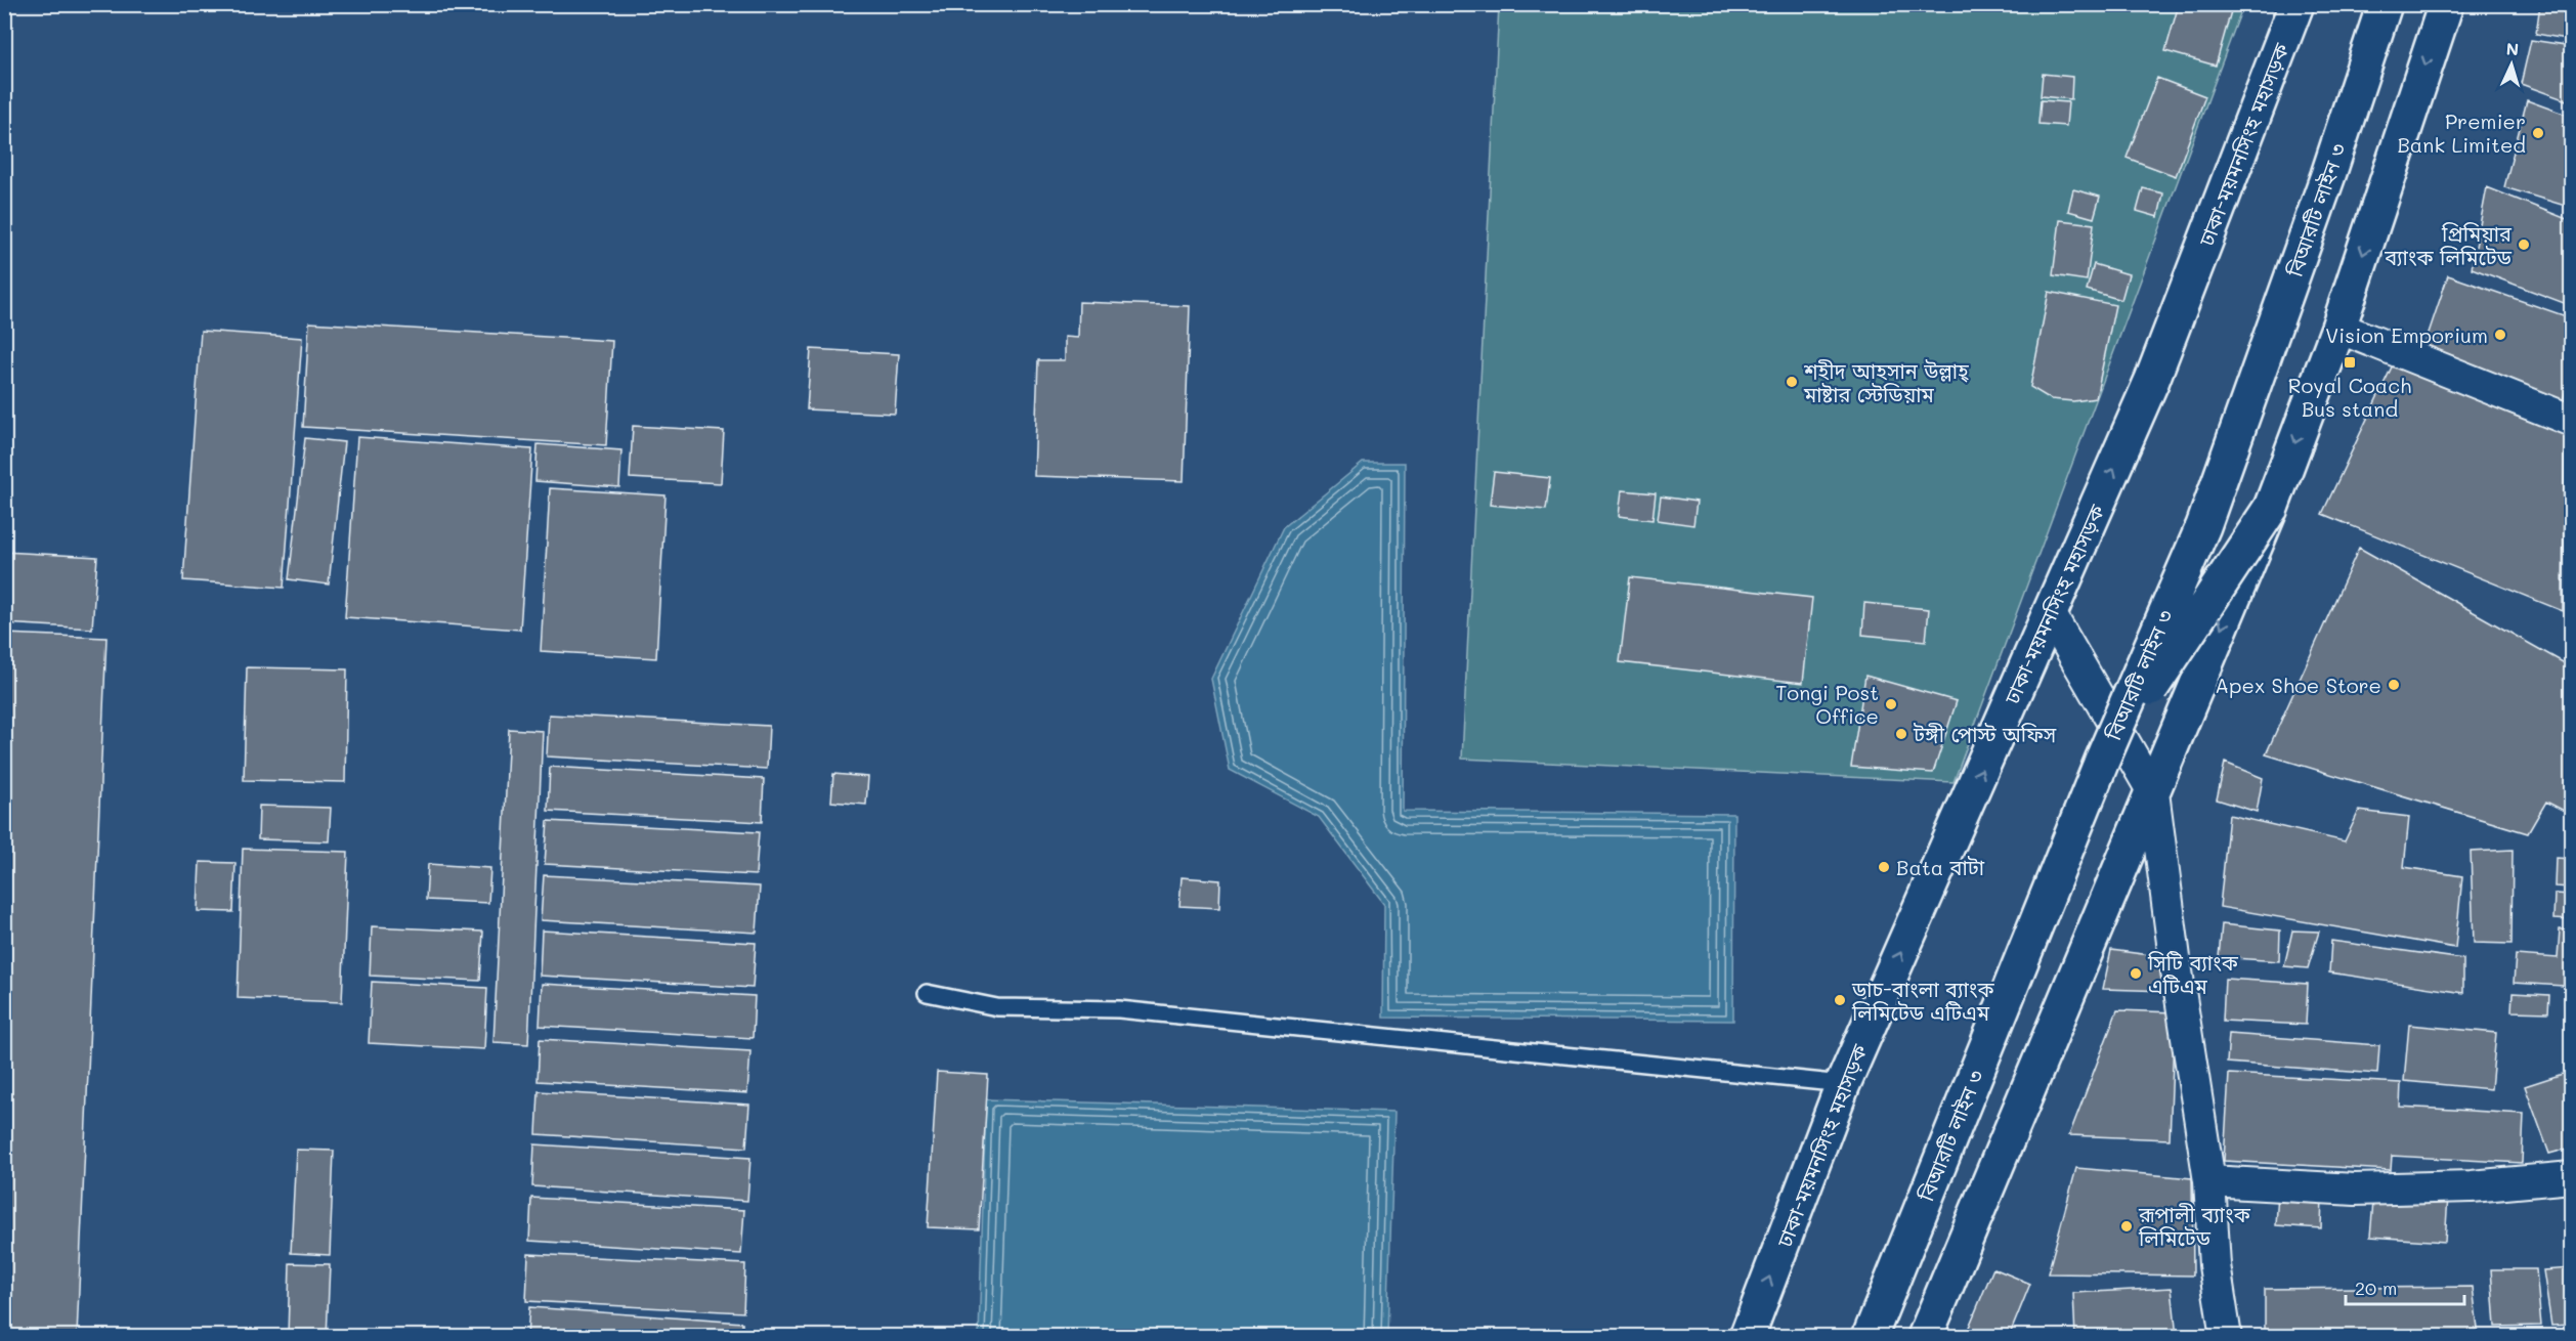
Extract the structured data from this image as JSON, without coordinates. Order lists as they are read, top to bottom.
{
  "streets": {
    "highway": ["ঢাকা-ময়মনসিংহ মহাসড়ক", "বিআরটি লাইন ৩"]
  },
  "places": {
    "other": [
      "Premier Bank Limited",
      "প্রিমিয়ার ব্যাংক লিমিটেড",
      "Vision Emporium",
      "শহীদ আহসান উল্লাহ্‌ মাষ্টার স্টেডিয়াম",
      "Apex Shoe Store",
      "Tongi Post Office",
      "টঙ্গী পোস্ট অফিস",
      "Bata বাটা",
      "সিটি ব্যাংক এটিএম",
      "ডাচ-বাংলা ব্যাংক লিমিটেড এটিএম",
      "রূপালী ব্যাংক লিমিটেড"
    ],
    "transit": ["Royal Coach Bus stand"]
  },
  "scale_bar": "20 m",
  "north": "top"
}
